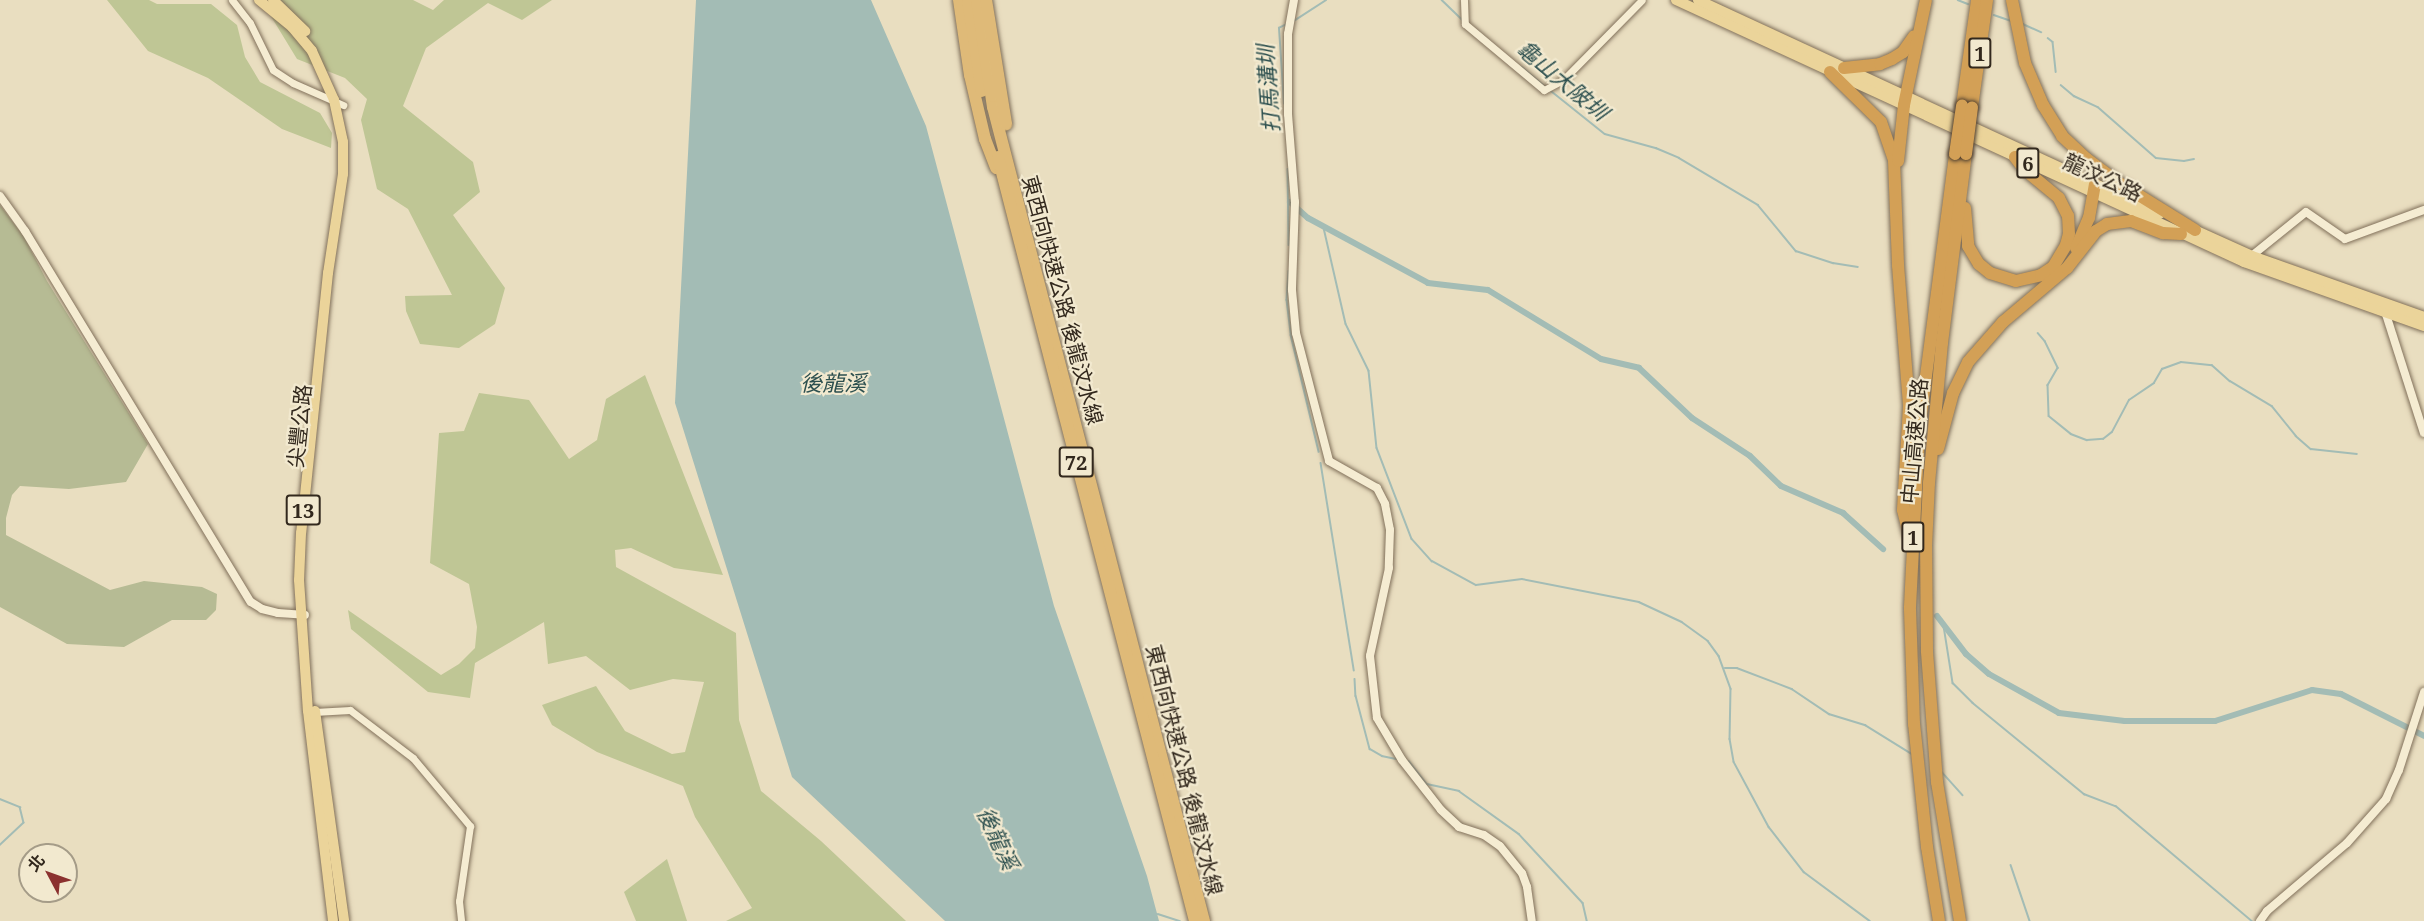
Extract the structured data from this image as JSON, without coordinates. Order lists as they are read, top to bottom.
{
  "streets": {
    "highway": [
      "1",
      "東西向快速公路 後龍汶水線",
      "中山高速公路",
      "72"
    ],
    "main road": [
      "6",
      "龍汶公路",
      "尖豐公路",
      "13"
    ]
  },
  "crossings": [
    ["尖豐公路", "13"]
  ],
  "water": ["龜山大陂圳", "打馬溝圳", "後龍溪"],
  "north": "top left"
}
